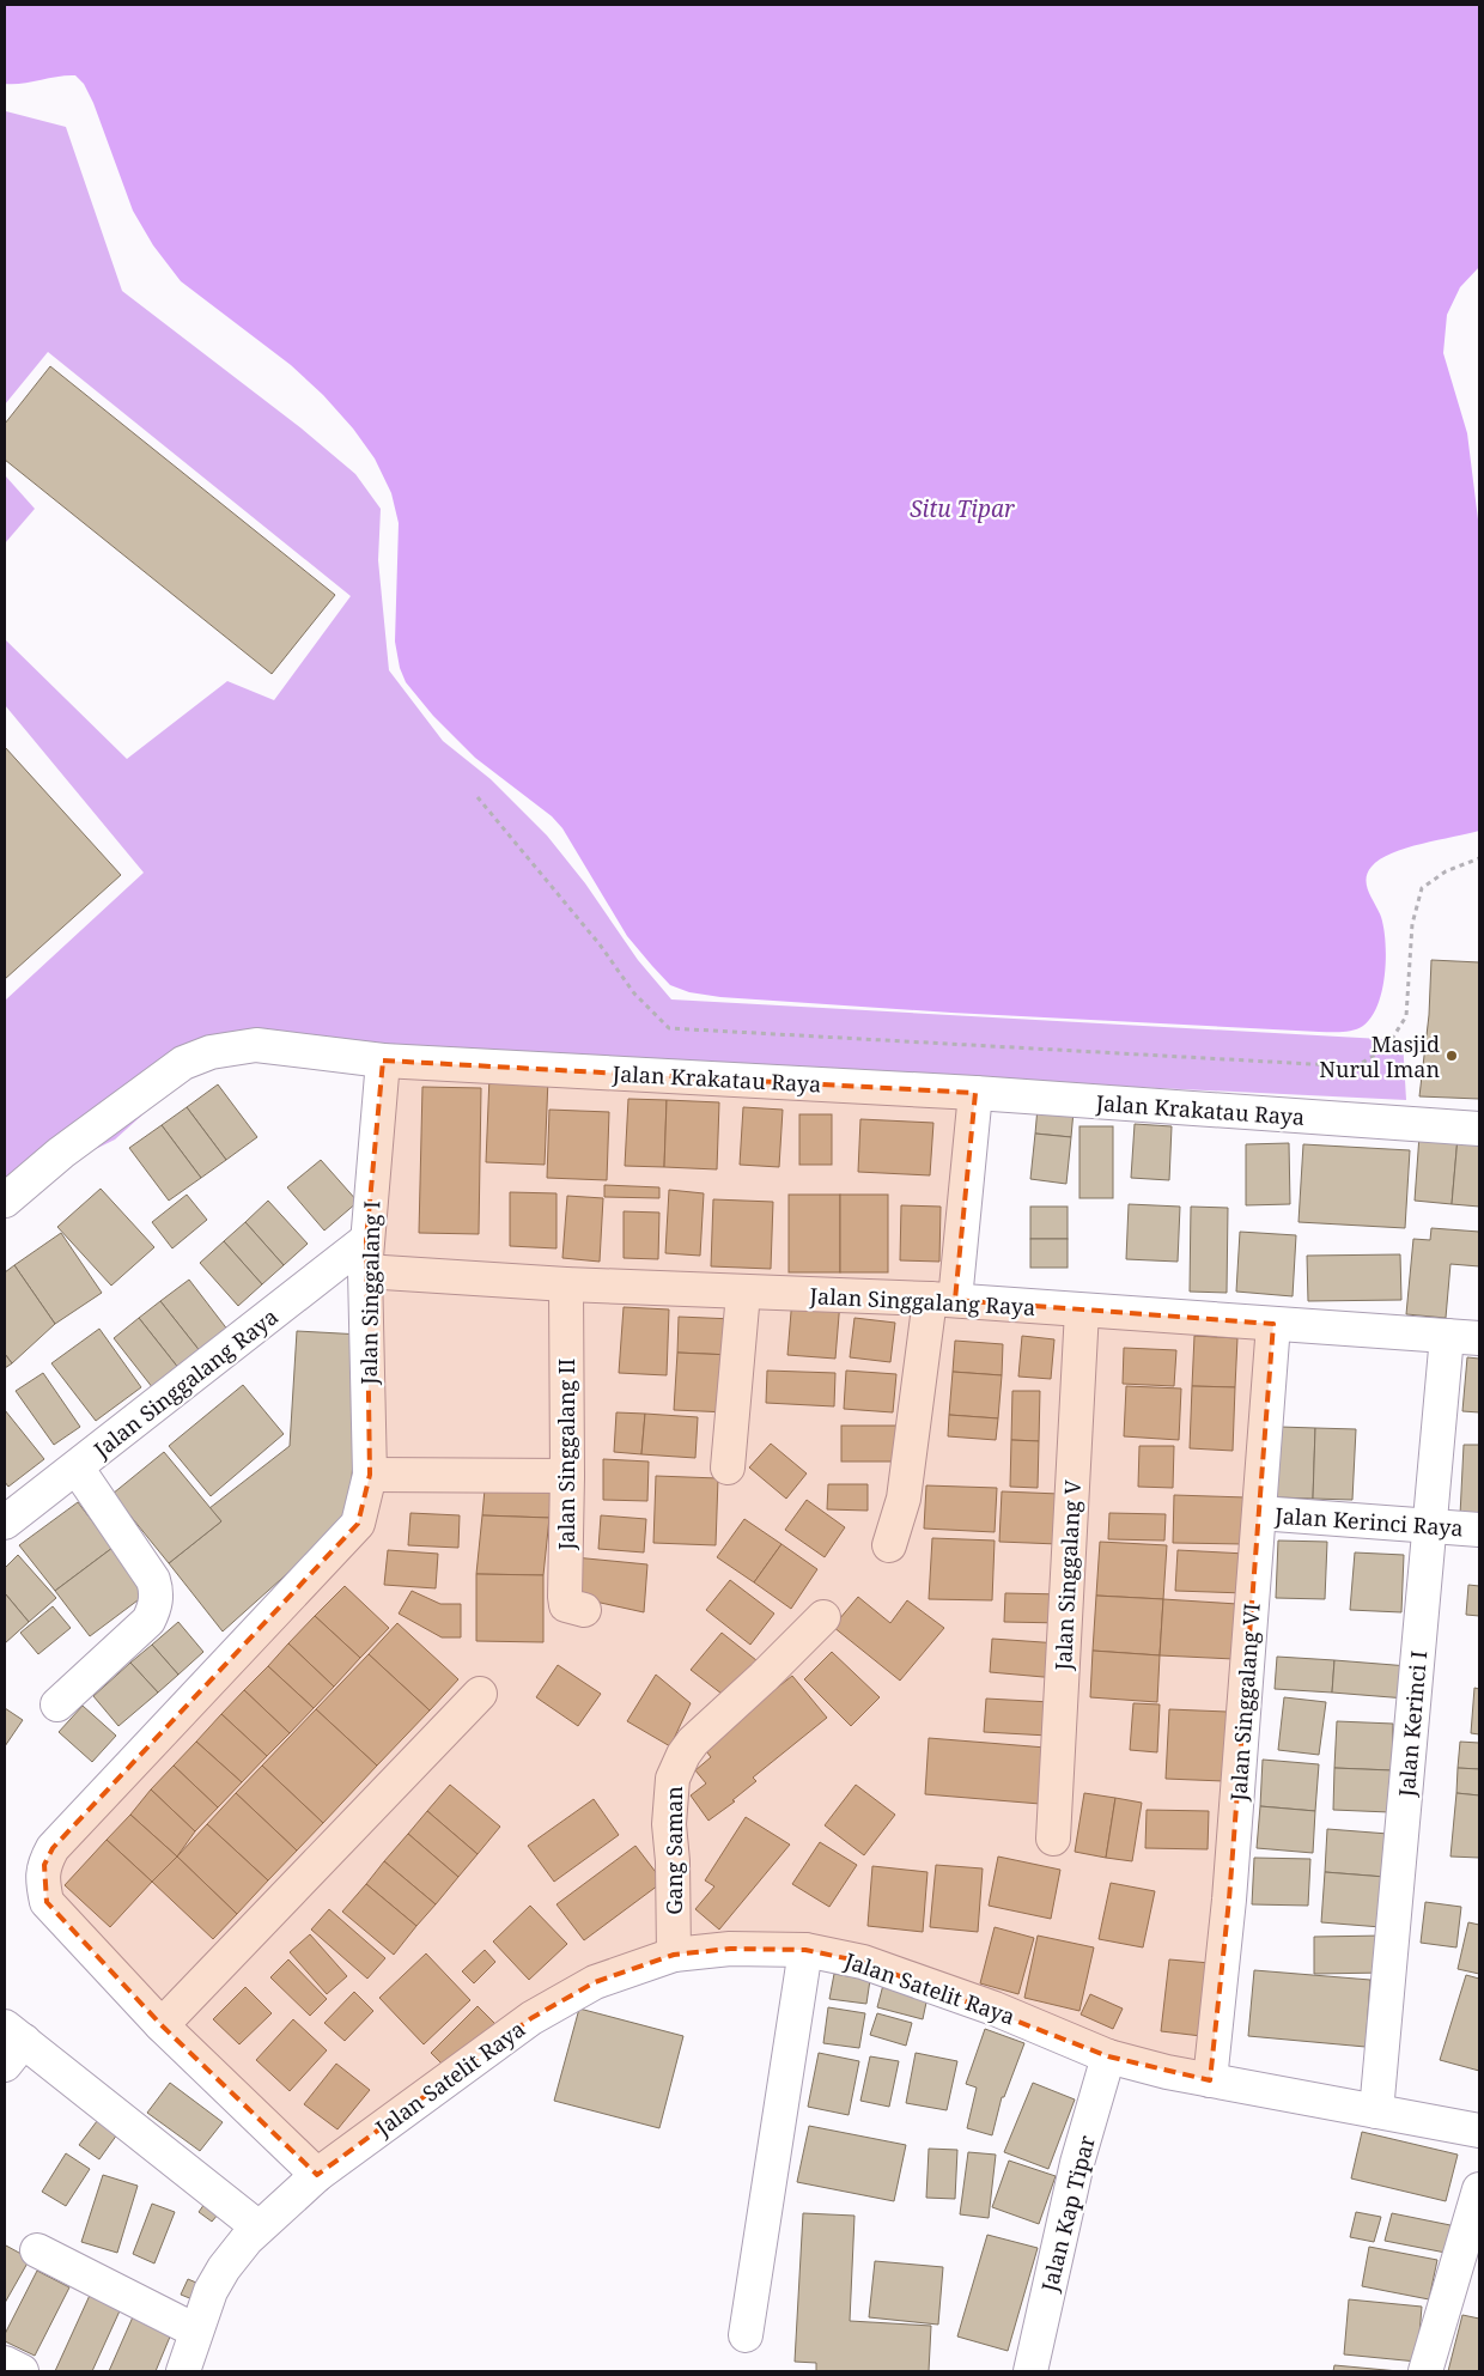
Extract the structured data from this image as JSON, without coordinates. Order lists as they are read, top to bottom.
{
  "streets": {
    "street": [
      "Jalan Krakatau Raya",
      "Jalan Singgalang I",
      "Jalan Singgalang Raya",
      "Jalan Singgalang II",
      "Jalan Kerinci Raya",
      "Jalan Singgalang V",
      "Jalan Singgalang VI",
      "Jalan Kerinci I",
      "Gang Saman",
      "Jalan Satelit Raya",
      "Jalan Kap Tipar"
    ]
  },
  "crossings": [
    ["Jalan Krakatau Raya", "Jalan Singgalang I"],
    ["Jalan Singgalang I", "Jalan Singgalang Raya"],
    ["Jalan Singgalang Raya", "Jalan Singgalang II"],
    ["Jalan Singgalang Raya", "Jalan Singgalang V"],
    ["Jalan Singgalang Raya", "Jalan Singgalang VI"],
    ["Jalan Singgalang Raya", "Jalan Kerinci I"],
    ["Jalan Kerinci Raya", "Jalan Singgalang VI"],
    ["Jalan Kerinci Raya", "Jalan Kerinci I"],
    ["Jalan Singgalang VI", "Jalan Satelit Raya"],
    ["Jalan Kerinci I", "Jalan Satelit Raya"],
    ["Gang Saman", "Jalan Satelit Raya"],
    ["Jalan Satelit Raya", "Jalan Kap Tipar"]
  ],
  "water": ["Situ Tipar"],
  "places": ["Masjid Nurul Iman"]
}
